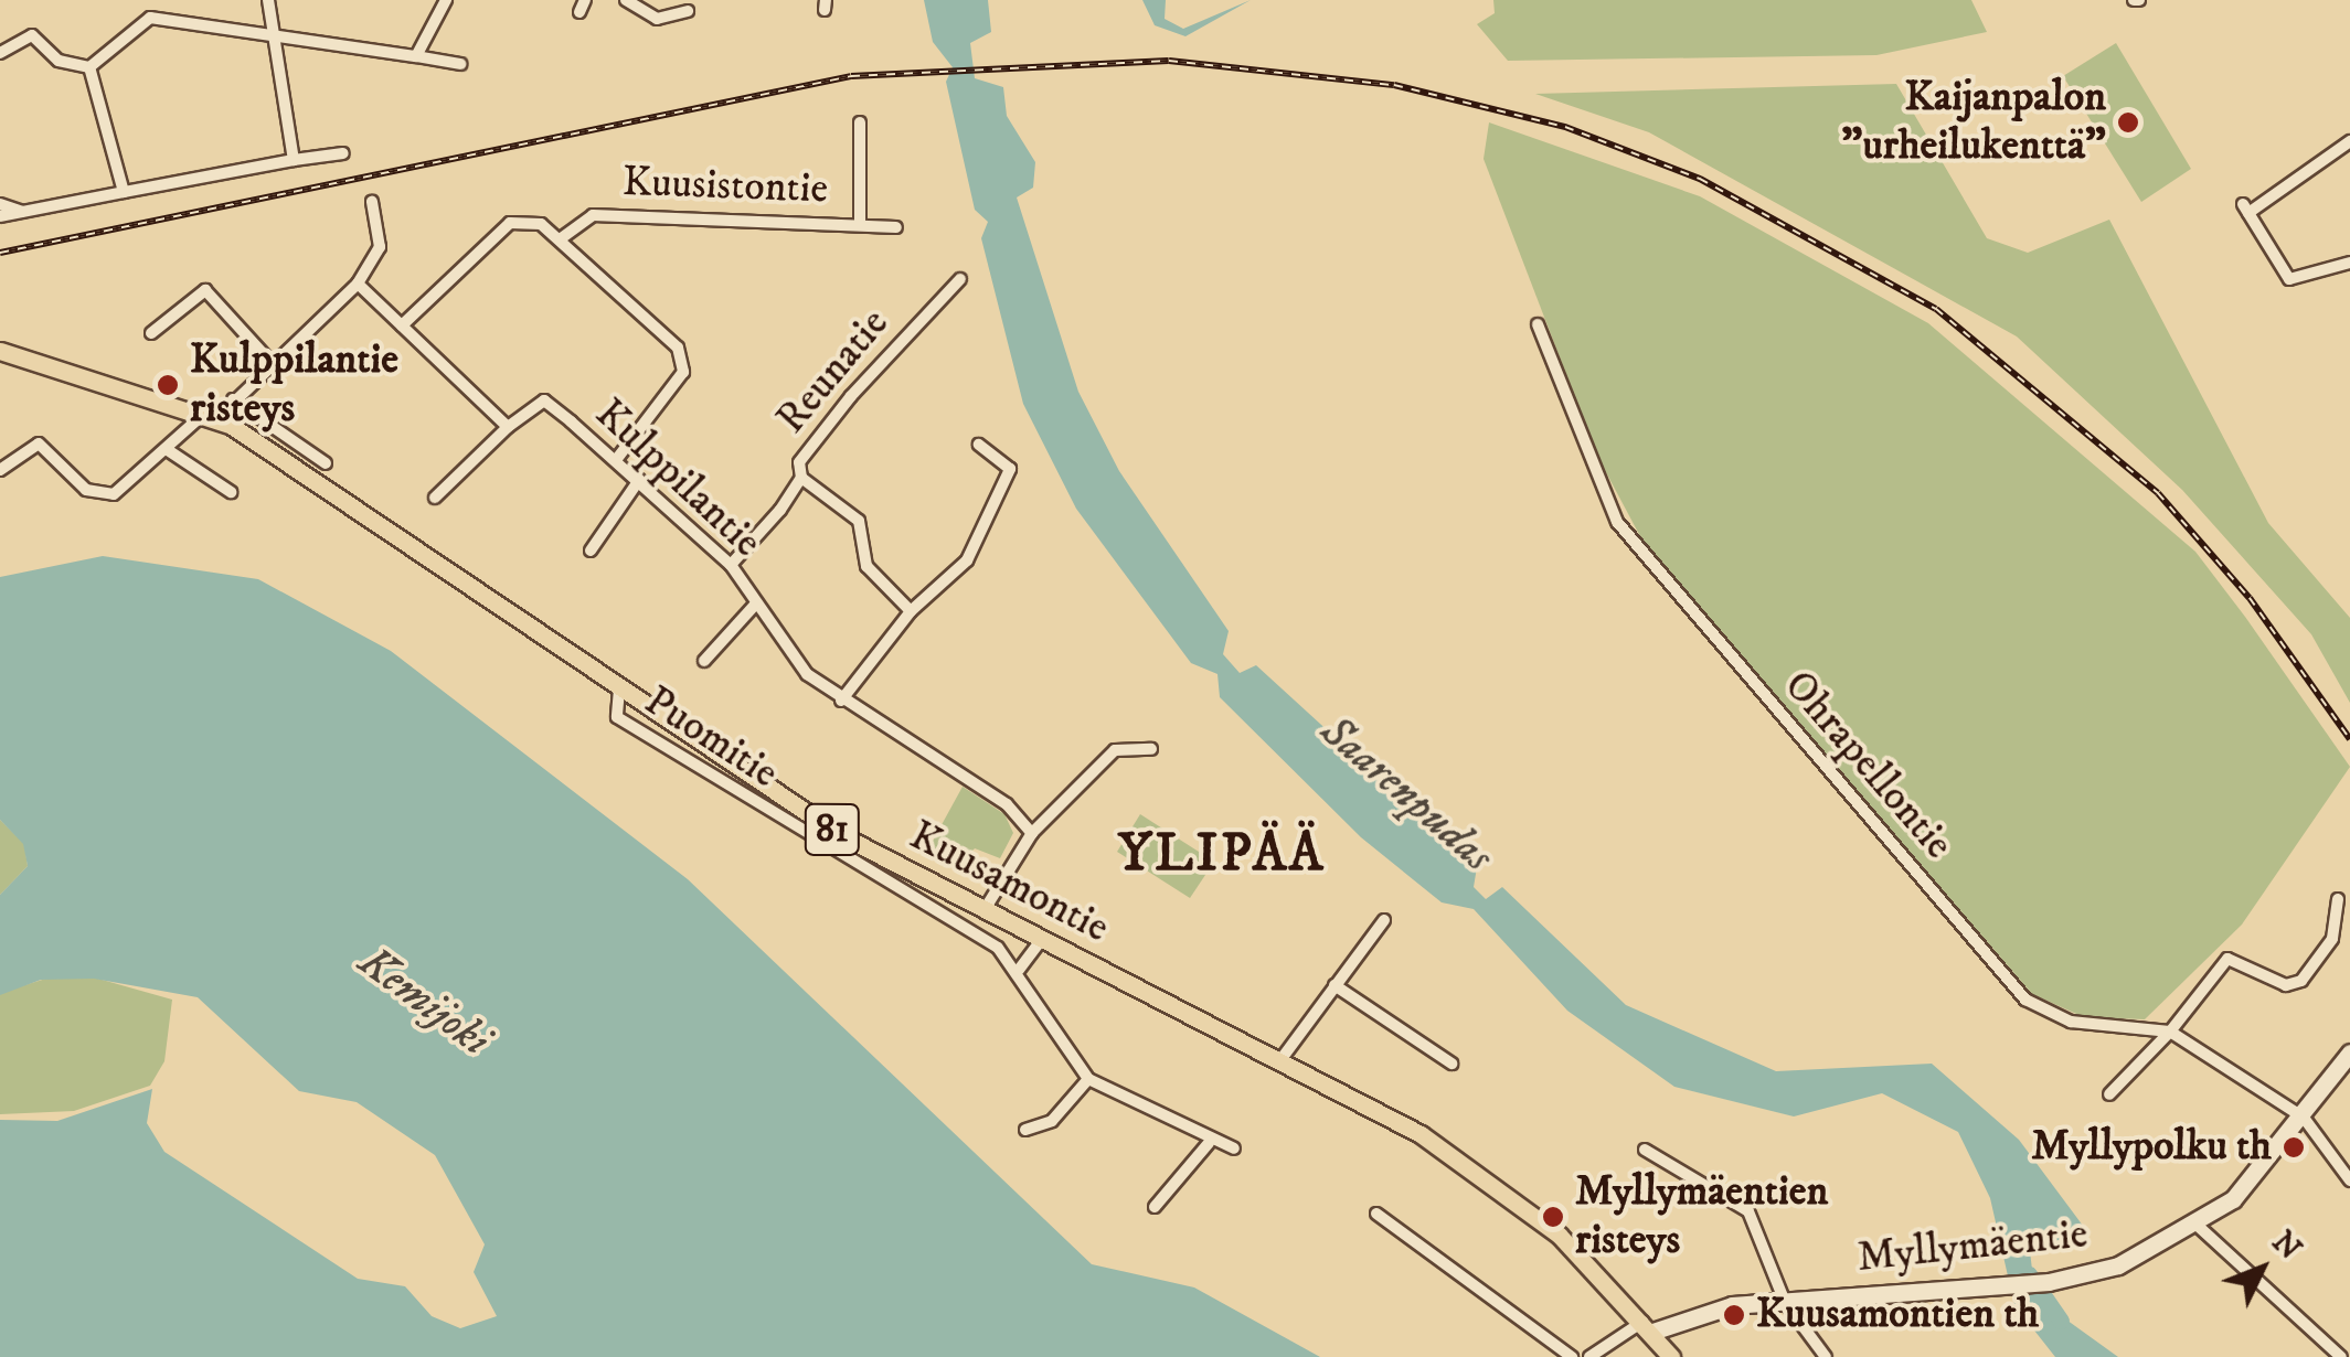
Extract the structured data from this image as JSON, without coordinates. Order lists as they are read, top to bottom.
{
  "streets": {
    "main road": ["81", "Kuusamontie", "Myllymäentie"],
    "street": [
      "Kuusistontie",
      "Reunatie",
      "Kulppilantie",
      "Puomitie",
      "Ohrapellontie"
    ]
  },
  "crossings": [
    ["Reunatie", "Kulppilantie"],
    ["Puomitie", "Kuusamontie"],
    ["Kuusamontie", "Myllymäentie"]
  ],
  "districts": ["YLIPÄÄ"],
  "water": ["Saarenpudas", "Kemijoki"],
  "places": [
    "Kaijanpalon \"urheilukenttä\"",
    "Kulppilantie risteys",
    "Myllypolku th",
    "Myllymäentien risteys",
    "Kuusamontien th"
  ],
  "north": "top right"
}
